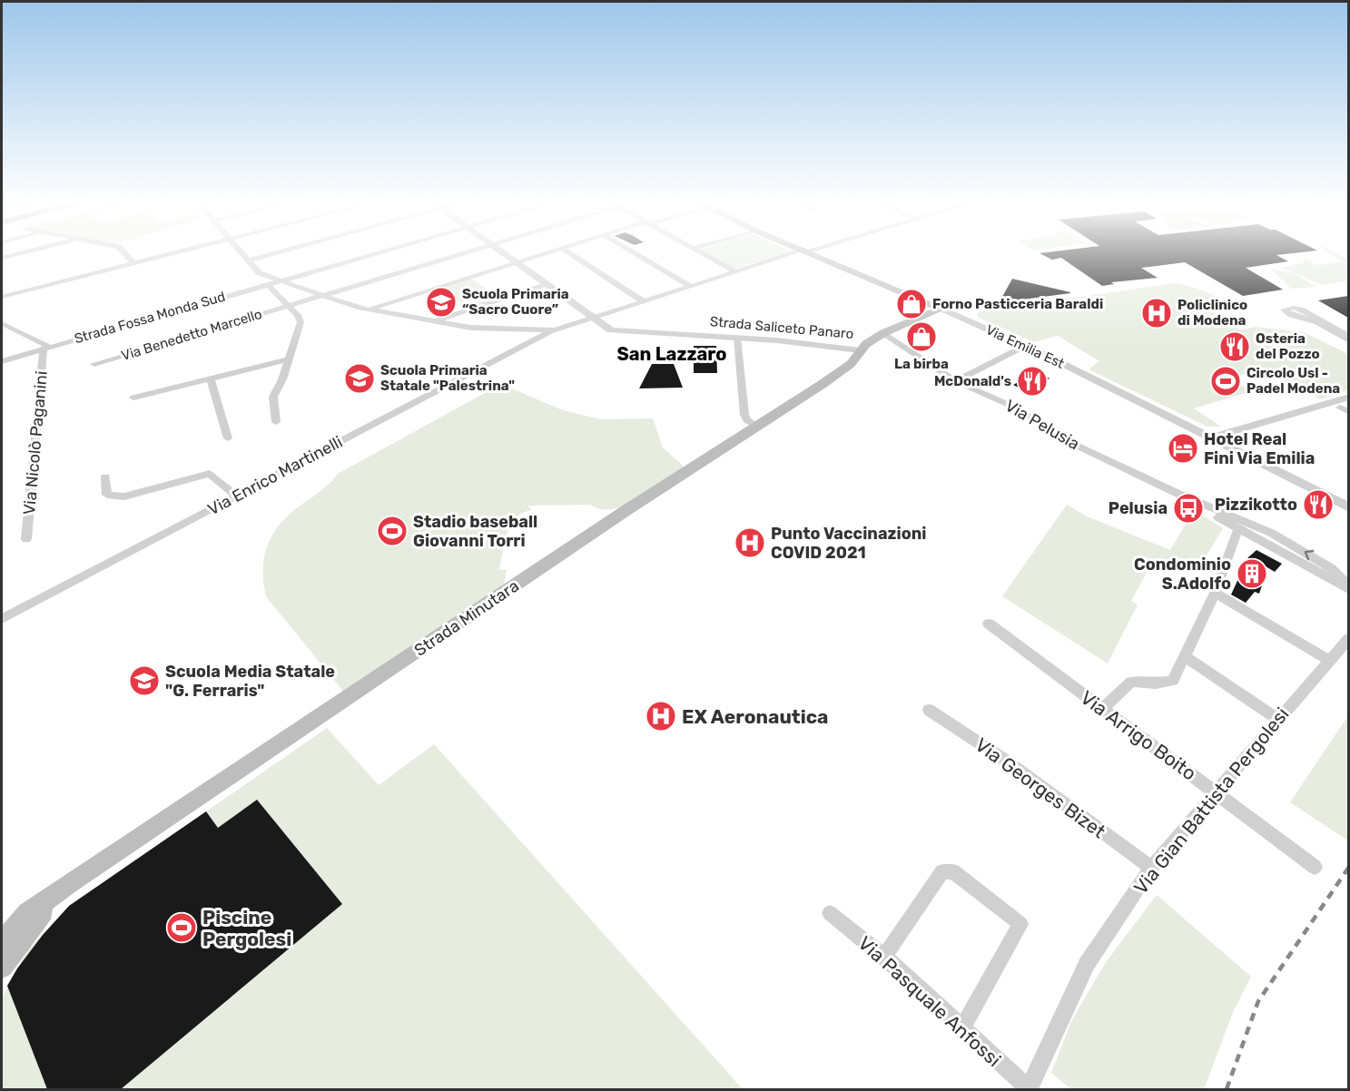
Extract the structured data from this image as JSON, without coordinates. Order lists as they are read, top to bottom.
{
  "streets": {
    "main road": ["Strada Saliceto Panaro", "Via Emilia Est", "Strada Minutara"],
    "street": [
      "Strada Fossa Monda Sud",
      "Via Benedetto Marcello",
      "Via Pelusia",
      "Via Nicolò Paganini",
      "Via Enrico Martinelli",
      "Via Arrigo Boito",
      "Via Georges Bizet",
      "Via Gian Battista Pergolesi",
      "Via Pasquale Anfossi"
    ]
  },
  "crossings": [
    ["Strada Fossa Monda Sud", "Via Nicolò Paganini"],
    ["Strada Saliceto Panaro", "Via Emilia Est"],
    ["Strada Saliceto Panaro", "Via Pelusia"],
    ["Strada Saliceto Panaro", "Strada Minutara"],
    ["Via Arrigo Boito", "Via Gian Battista Pergolesi"],
    ["Via Georges Bizet", "Via Gian Battista Pergolesi"],
    ["Via Gian Battista Pergolesi", "Via Pasquale Anfossi"]
  ],
  "districts": ["San Lazzaro"],
  "places": {
    "school or university": ["Scuola Primaria “Sacro Cuore”", "Scuola Primaria Statale \"Palestrina\"", "Scuola Media Statale \"G. Ferraris\""],
    "shop": ["Forno Pasticceria Baraldi", "La birba"],
    "hospital": ["Policlinico di Modena", "Punto Vaccinazioni COVID 2021", "EX Aeronautica"],
    "restaurant": ["Osteria del Pozzo", "McDonald's", "Pizzikotto"],
    "sports": ["Circolo Usl - Padel Modena", "Stadio baseball Giovanni Torri", "Piscine Pergolesi"],
    "hotel": ["Hotel Real Fini Via Emilia"],
    "bus stop": ["Pelusia"],
    "building": ["Condominio S.Adolfo"]
  }
}
